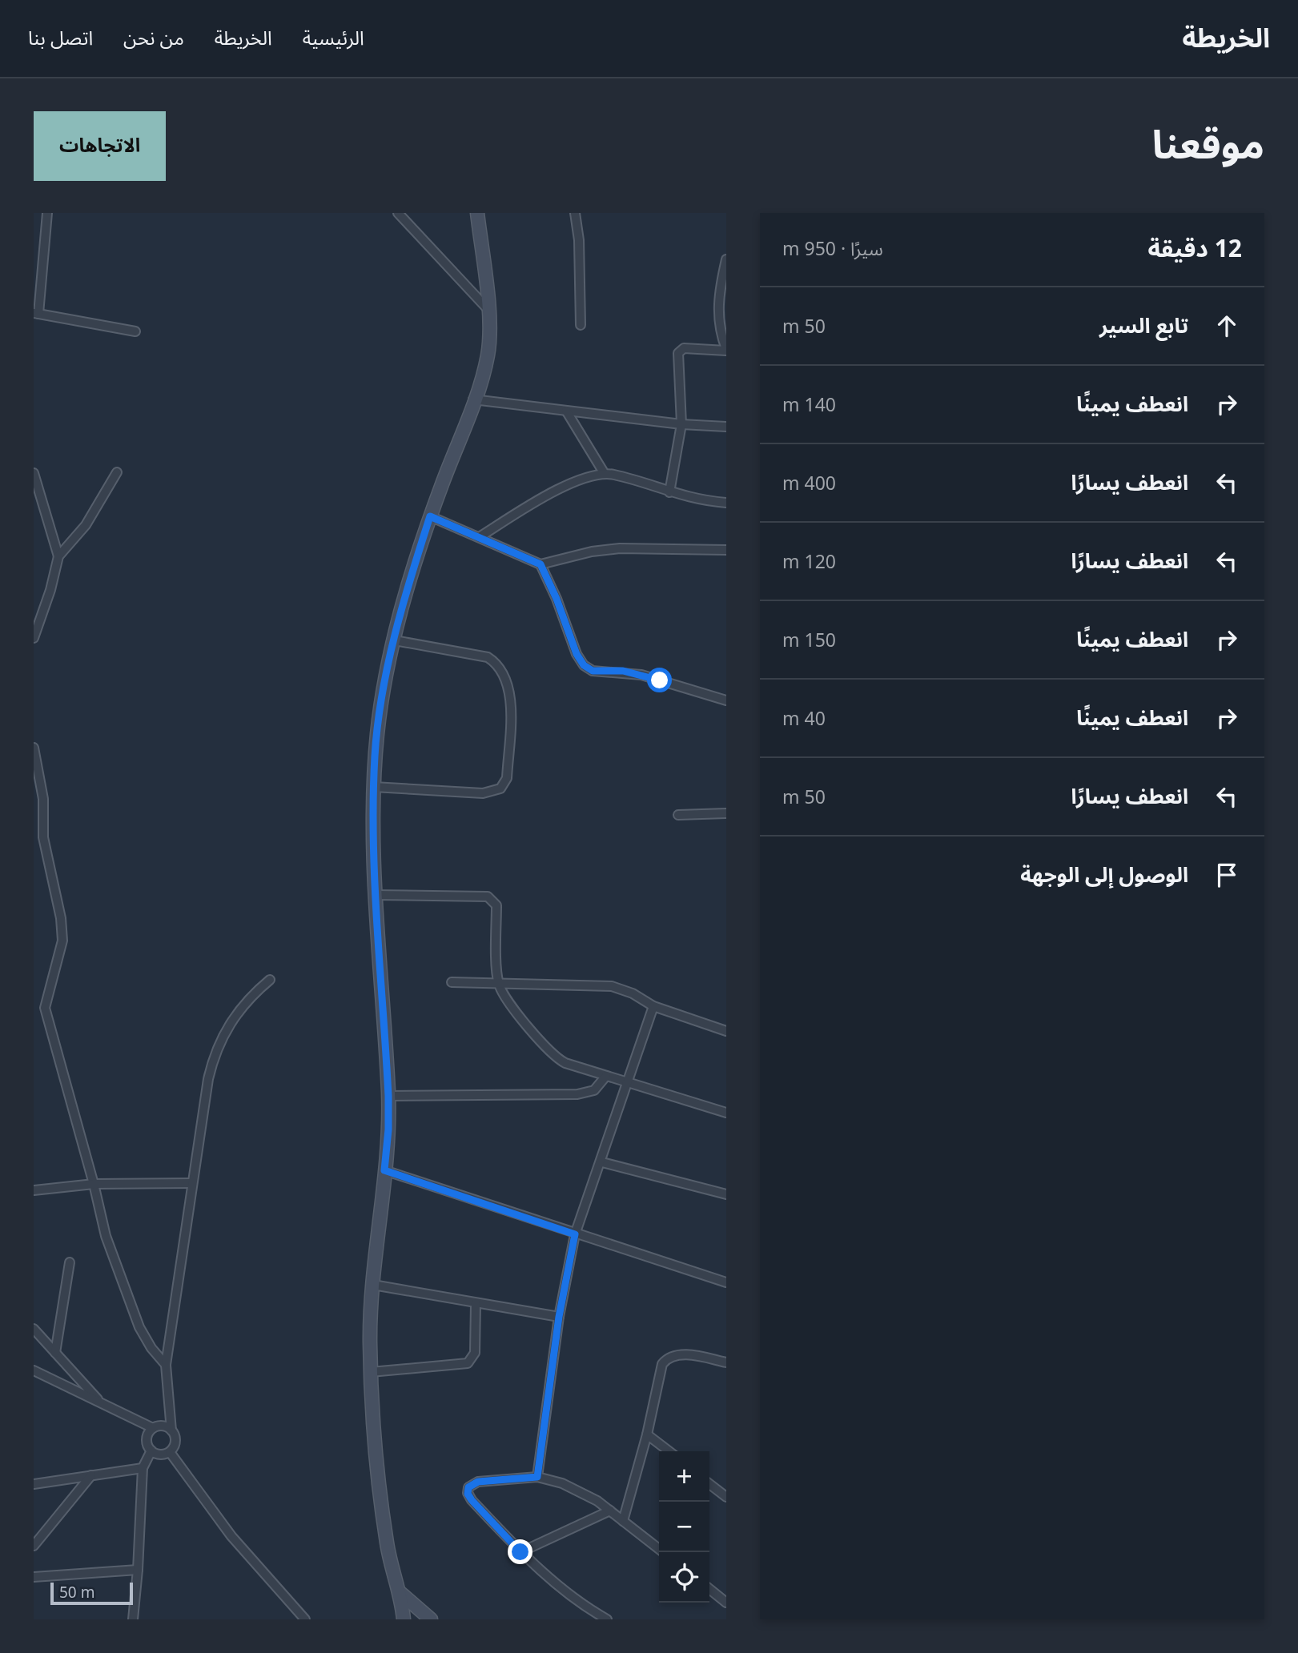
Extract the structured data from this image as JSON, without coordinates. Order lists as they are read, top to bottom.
{
  "scale_bar": "50 m",
  "page": {
    "header": "الخريطة",
    "nav": [
      "الرئيسية",
      "الخريطة",
      "من نحن",
      "اتصل بنا"
    ],
    "title": "موقعنا",
    "buttons": "الاتجاهات",
    "heading": ["12 دقيقة", "سيرًا · 950 m"],
    "list": [
      ["تابع السير", "50 m"],
      ["انعطف يمينًا", "140 m"],
      ["انعطف يسارًا", "400 m"],
      ["انعطف يسارًا", "120 m"],
      ["انعطف يمينًا", "150 m"],
      ["انعطف يمينًا", "40 m"],
      ["انعطف يسارًا", "50 m"],
      "الوصول إلى الوجهة"
    ],
    "map_buttons": ["+", "−"],
    "scale": "50 m"
  }
}
